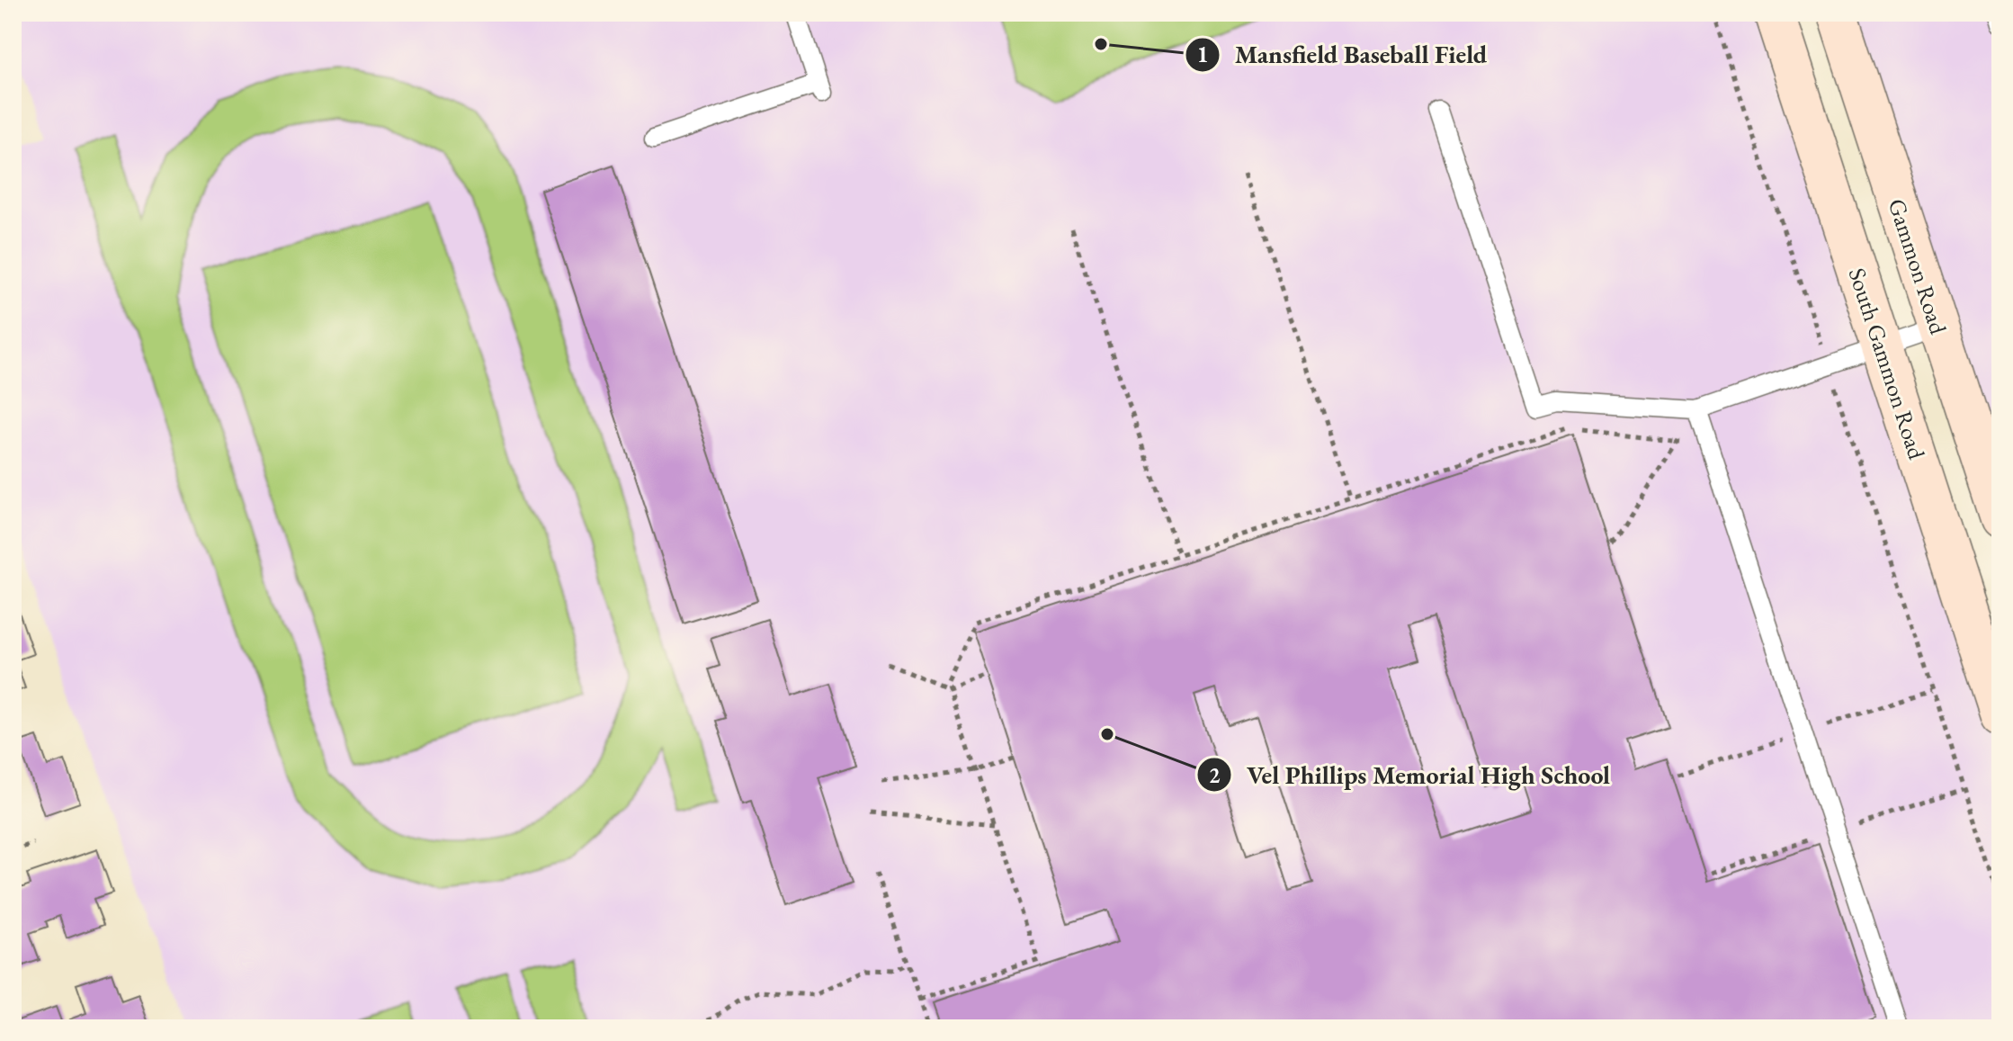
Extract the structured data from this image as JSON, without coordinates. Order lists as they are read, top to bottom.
{
  "streets": {
    "main road": ["Gammon Road", "South Gammon Road"]
  },
  "places": ["Mansfield Baseball Field", "Vel Phillips Memorial High School"]
}
